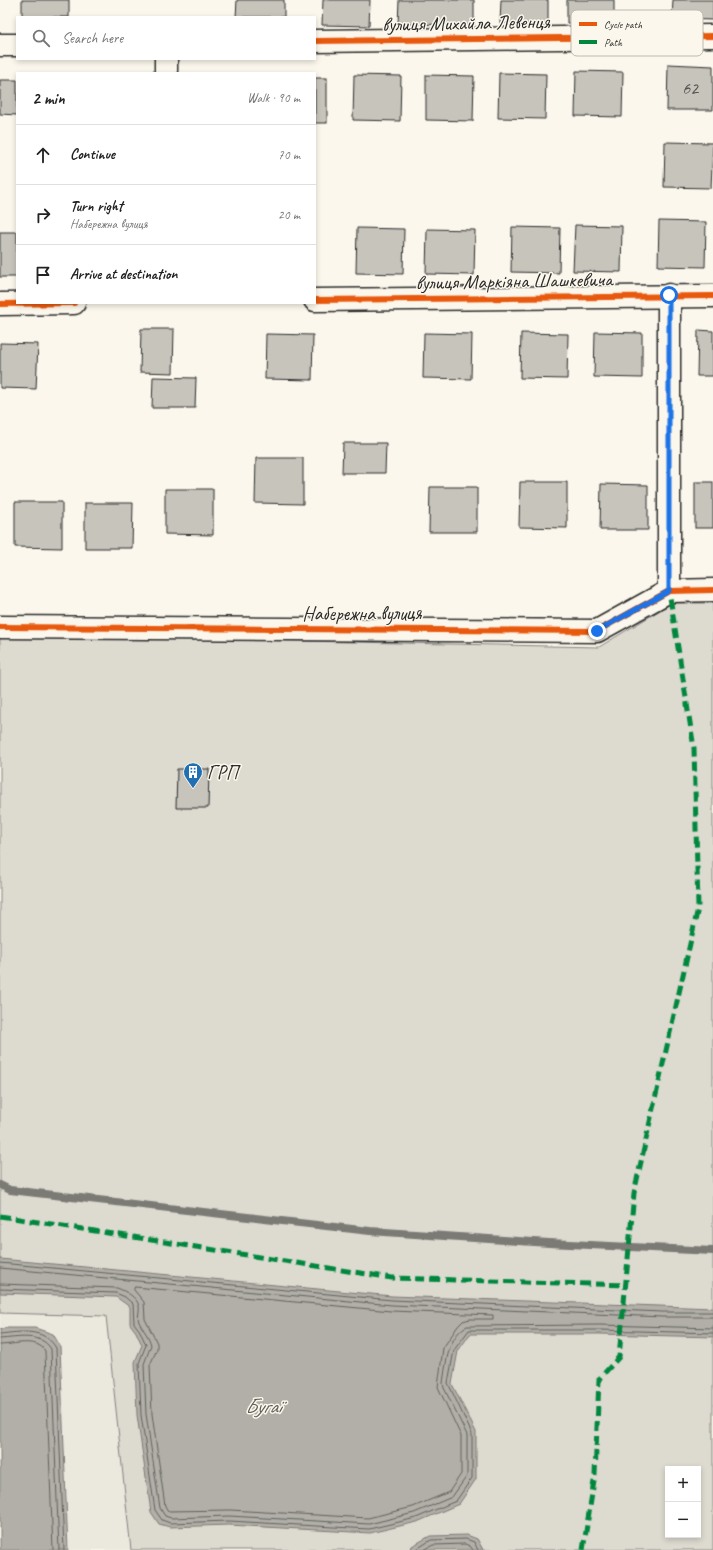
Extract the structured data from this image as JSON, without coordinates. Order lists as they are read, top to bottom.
{
  "streets": {
    "street": ["вулиця Михайла Левенця", "вулиця Маркіяна Шашкевича", "Набережна вулиця"]
  },
  "water": ["Бугаї"],
  "places": {
    "building": ["ГРП"]
  },
  "house_numbers": ["62"],
  "legend": ["Cycle path", "Path"],
  "page": {
    "search": "Search here",
    "heading": ["2 min", "Walk · 90 m"],
    "list": [
      ["Continue", "70 m"],
      ["Turn right", "Набережна вулиця", "20 m"],
      "Arrive at destination"
    ],
    "map_buttons": ["+", "−"]
  }
}
